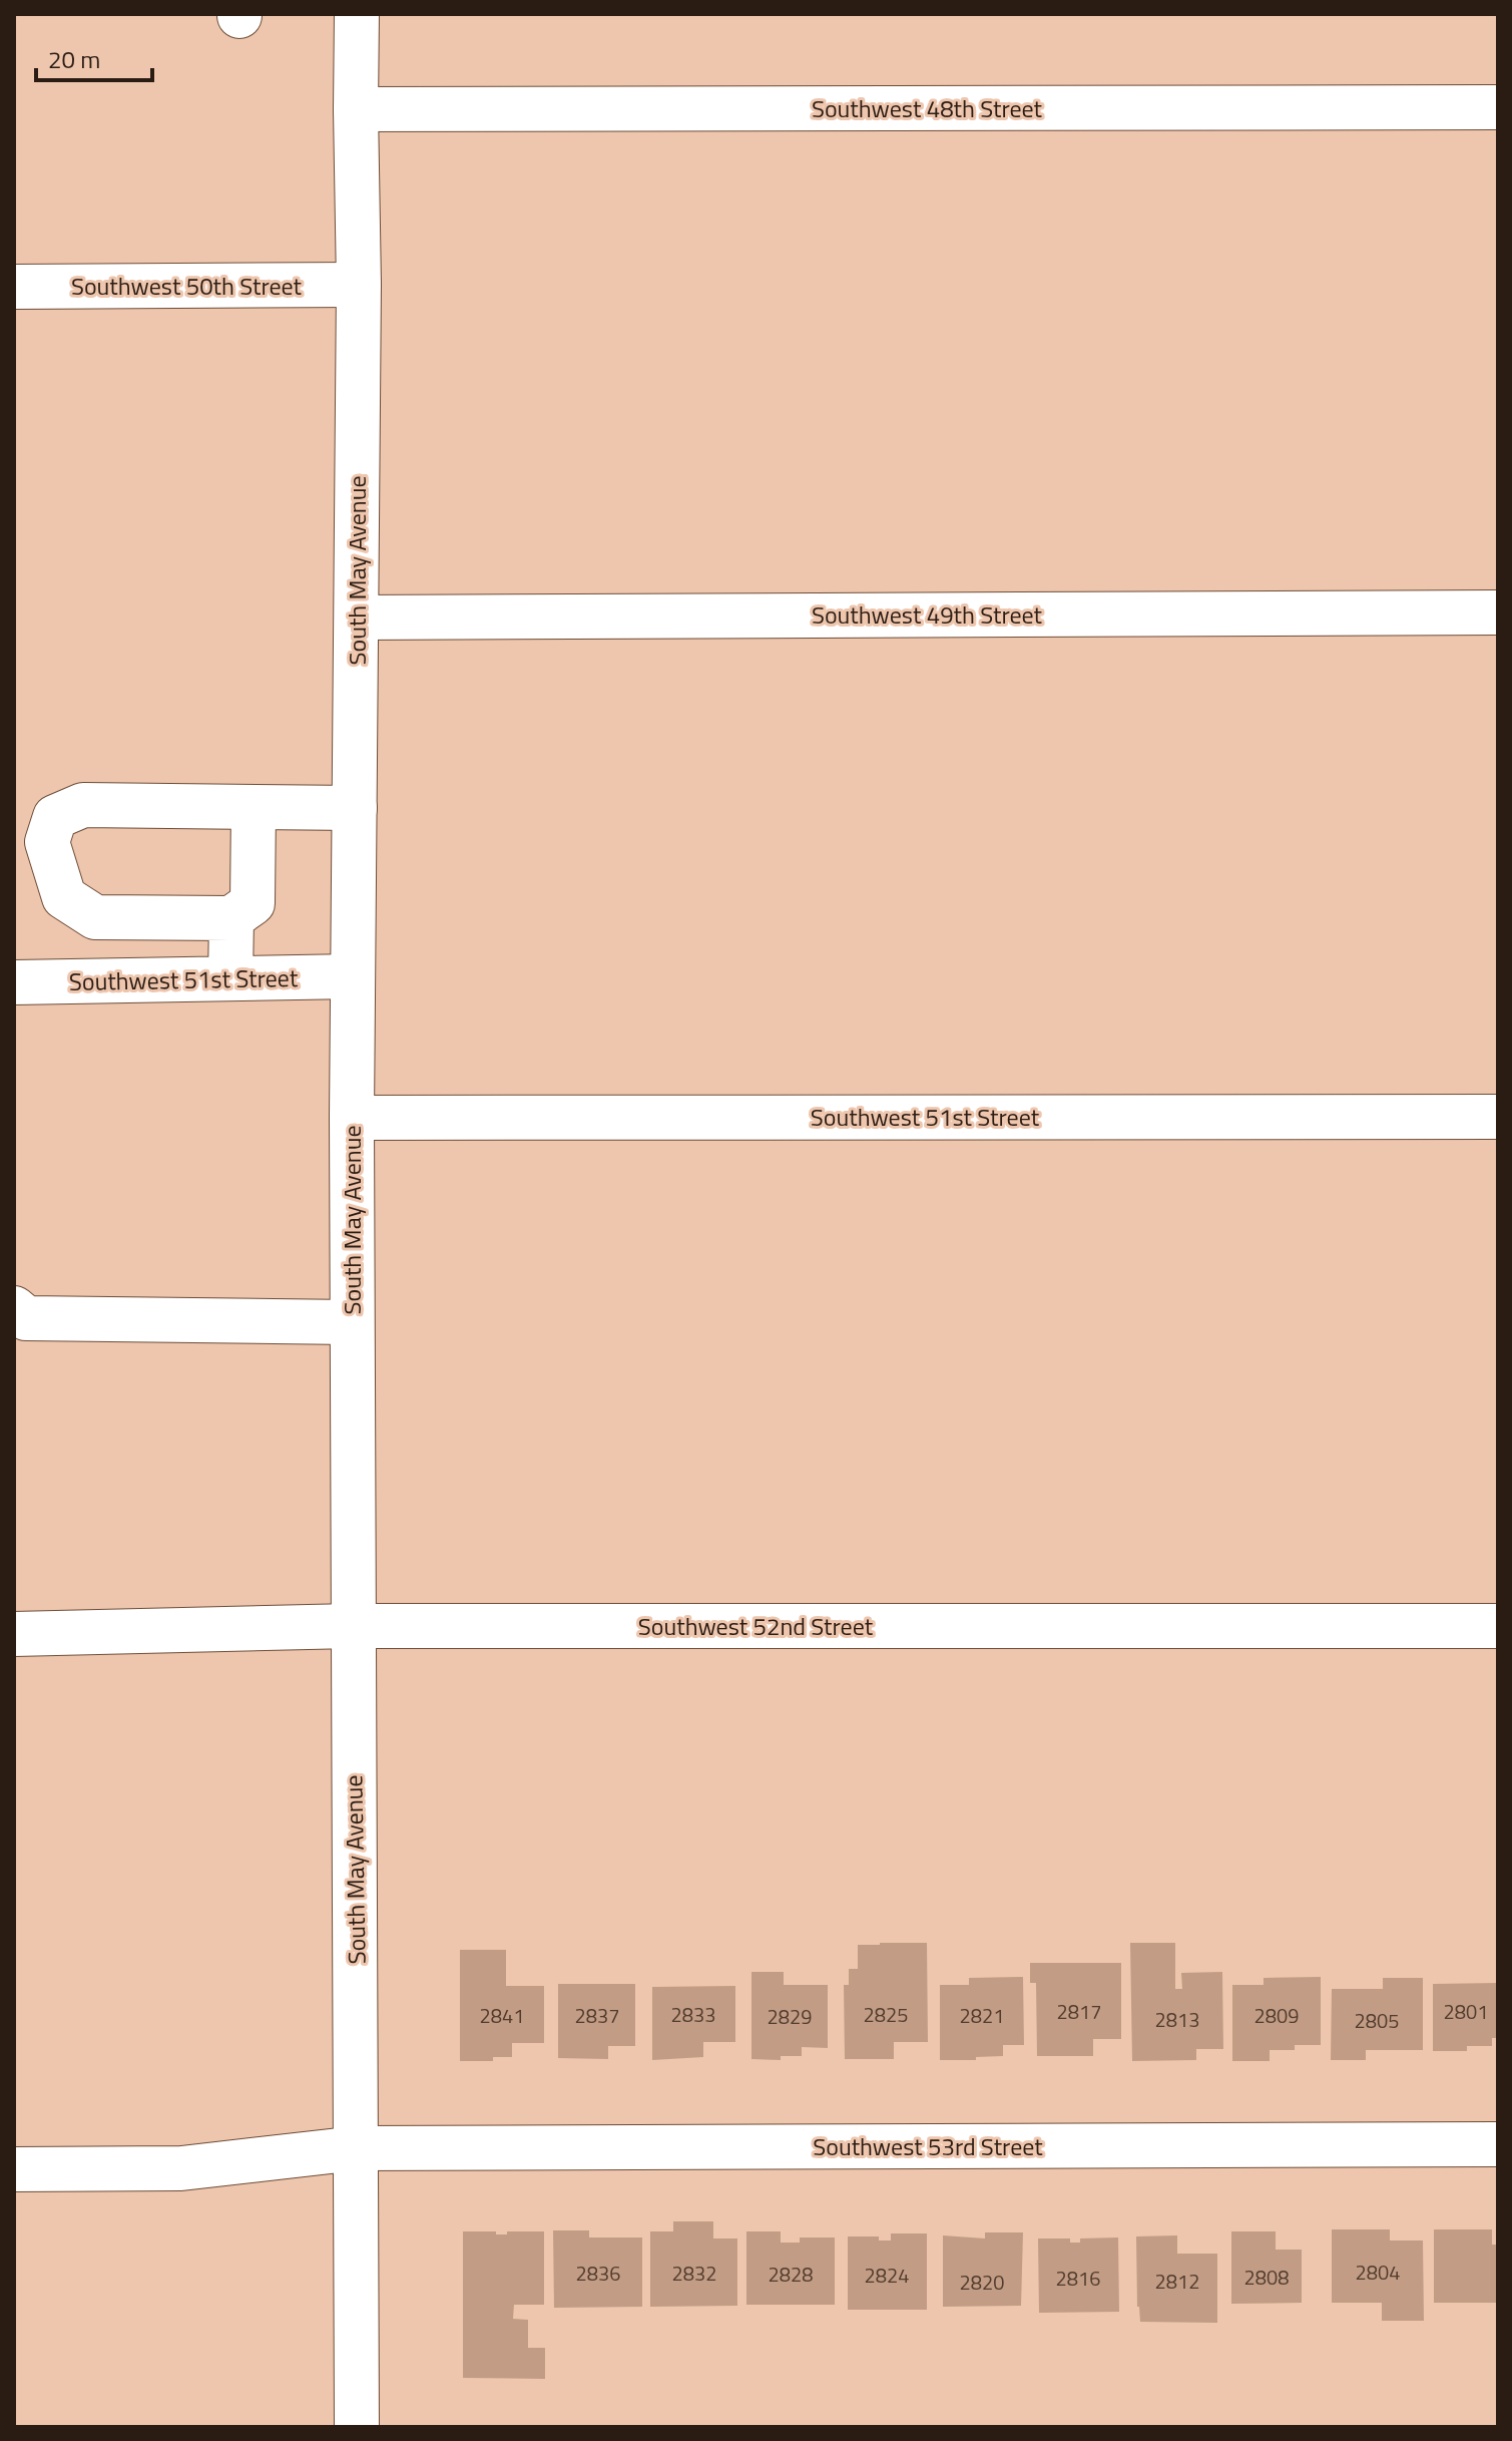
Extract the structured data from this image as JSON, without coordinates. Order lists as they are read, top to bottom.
{
  "streets": {
    "street": [
      "Southwest 48th Street",
      "Southwest 50th Street",
      "South May Avenue",
      "Southwest 49th Street",
      "Southwest 51st Street",
      "Southwest 52nd Street",
      "Southwest 53rd Street"
    ]
  },
  "crossings": [
    ["Southwest 48th Street", "South May Avenue"],
    ["Southwest 50th Street", "South May Avenue"],
    ["South May Avenue", "Southwest 49th Street"],
    ["South May Avenue", "Southwest 51st Street"],
    ["South May Avenue", "Southwest 52nd Street"],
    ["South May Avenue", "Southwest 53rd Street"]
  ],
  "house_numbers": [
    "2817",
    "2801",
    "2833",
    "2825",
    "2841",
    "2837",
    "2821",
    "2809",
    "2829",
    "2813",
    "2805",
    "2804",
    "2836",
    "2832",
    "2828",
    "2824",
    "2808",
    "2816",
    "2812",
    "2820"
  ],
  "scale_bar": "20 m"
}
